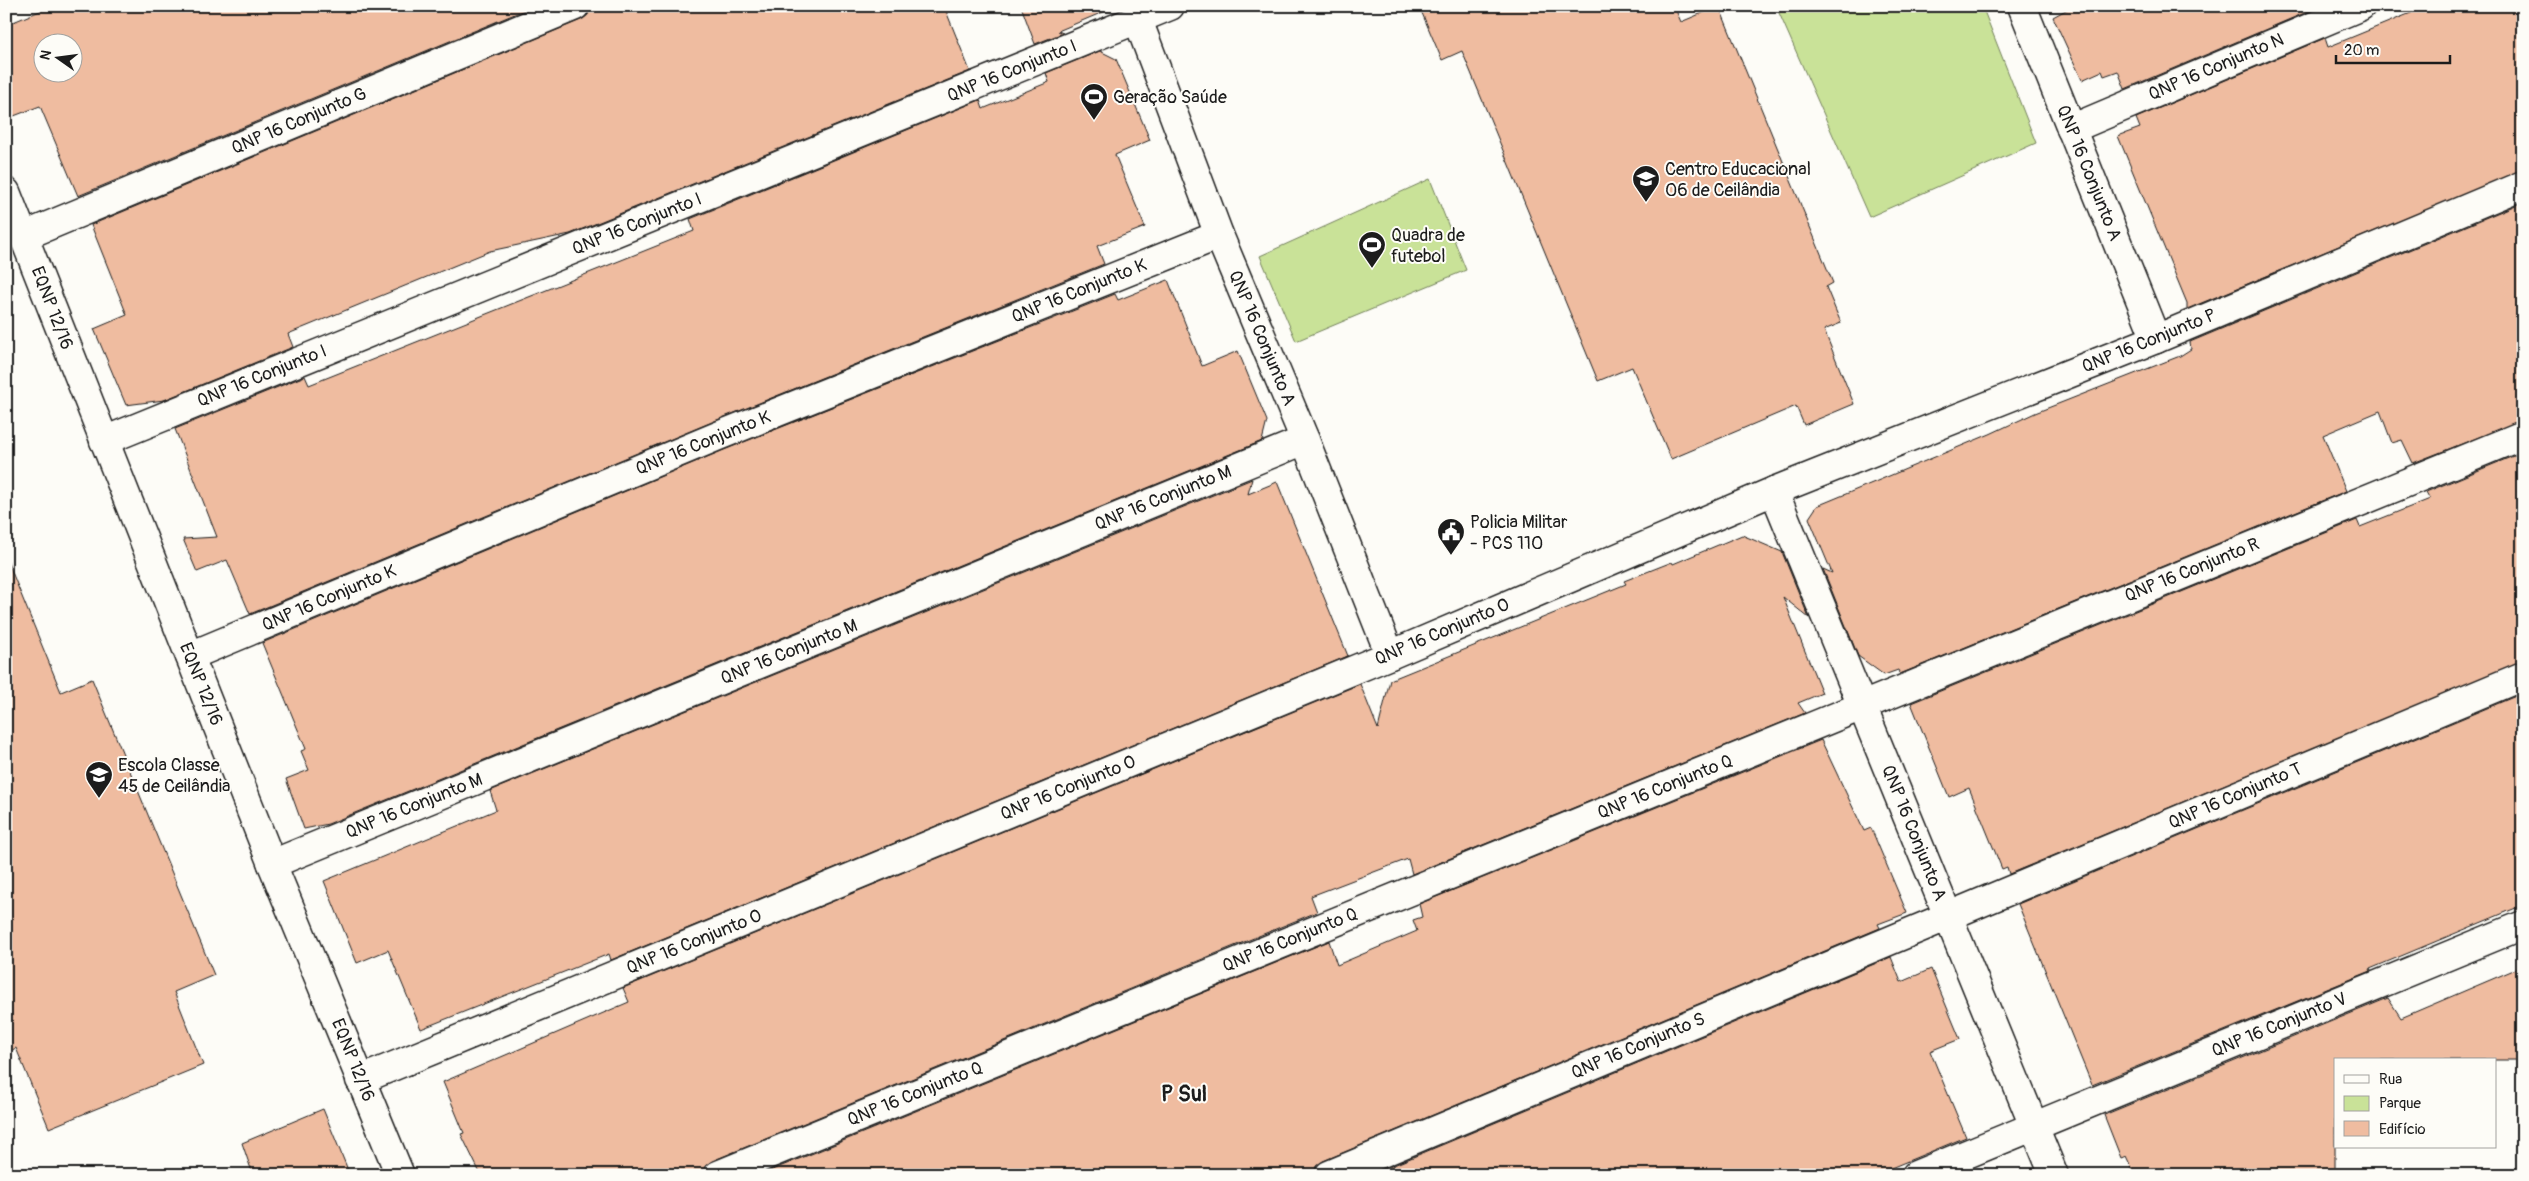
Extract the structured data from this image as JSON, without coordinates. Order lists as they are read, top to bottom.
{
  "streets": {
    "street": [
      "QNP 16 Conjunto N",
      "QNP 16 Conjunto I",
      "QNP 16 Conjunto G",
      "QNP 16 Conjunto A",
      "QNP 16 Conjunto K",
      "EQNP 12/16",
      "QNP 16 Conjunto P",
      "QNP 16 Conjunto M",
      "QNP 16 Conjunto R",
      "QNP 16 Conjunto O",
      "QNP 16 Conjunto Q",
      "QNP 16 Conjunto T",
      "QNP 16 Conjunto V",
      "QNP 16 Conjunto S"
    ]
  },
  "crossings": [
    ["QNP 16 Conjunto N", "QNP 16 Conjunto A"],
    ["QNP 16 Conjunto I", "QNP 16 Conjunto A"],
    ["QNP 16 Conjunto I", "EQNP 12/16"],
    ["QNP 16 Conjunto G", "EQNP 12/16"],
    ["QNP 16 Conjunto A", "QNP 16 Conjunto K"],
    ["QNP 16 Conjunto A", "QNP 16 Conjunto P"],
    ["QNP 16 Conjunto A", "QNP 16 Conjunto M"],
    ["QNP 16 Conjunto A", "QNP 16 Conjunto R"],
    ["QNP 16 Conjunto A", "QNP 16 Conjunto O"],
    ["QNP 16 Conjunto A", "QNP 16 Conjunto Q"],
    ["QNP 16 Conjunto A", "QNP 16 Conjunto T"],
    ["QNP 16 Conjunto A", "QNP 16 Conjunto V"],
    ["QNP 16 Conjunto A", "QNP 16 Conjunto S"],
    ["QNP 16 Conjunto K", "EQNP 12/16"],
    ["EQNP 12/16", "QNP 16 Conjunto M"],
    ["EQNP 12/16", "QNP 16 Conjunto O"],
    ["QNP 16 Conjunto P", "QNP 16 Conjunto O"],
    ["QNP 16 Conjunto R", "QNP 16 Conjunto Q"],
    ["QNP 16 Conjunto T", "QNP 16 Conjunto S"]
  ],
  "districts": ["P Sul"],
  "places": {
    "sports": ["Geração Saúde", "Quadra de futebol"],
    "school or university": ["Centro Educacional 06 de Ceilândia", "Escola Classe 45 de Ceilândia"],
    "public building": ["Policia Militar - PCS 110"]
  },
  "legend": ["Rua", "Parque", "Edifício"],
  "scale_bar": "20 m",
  "north": "left"
}
